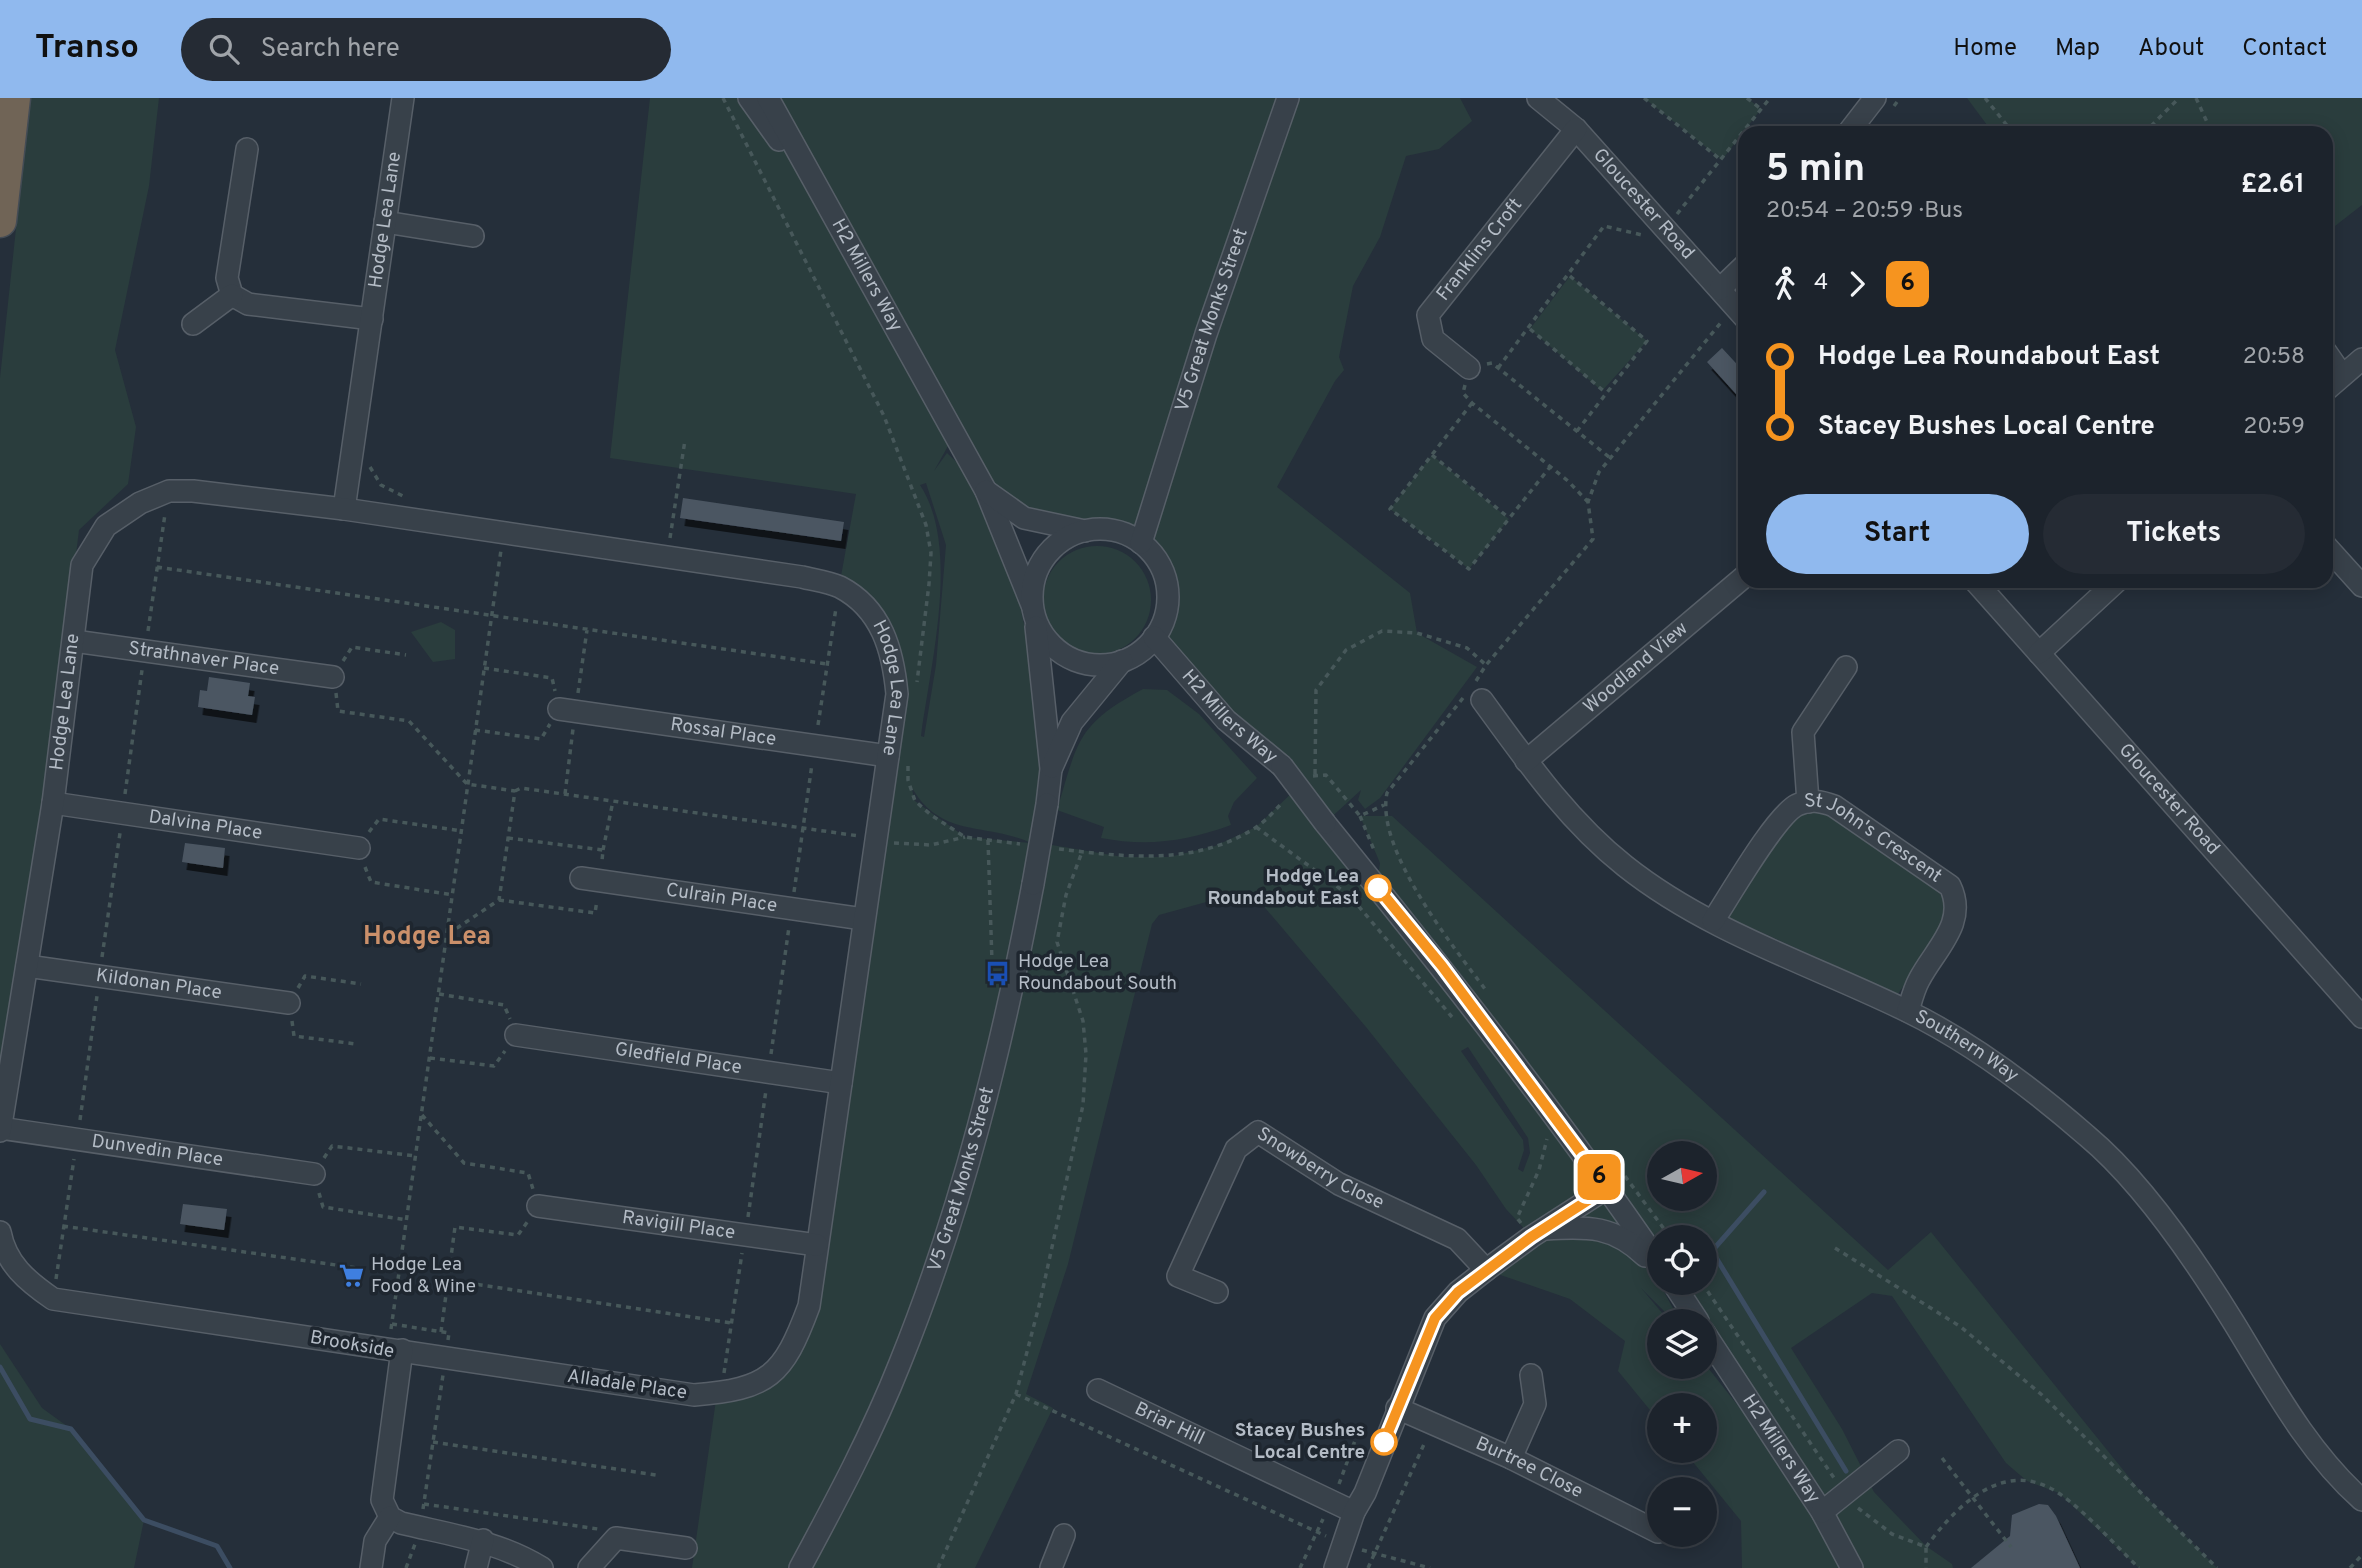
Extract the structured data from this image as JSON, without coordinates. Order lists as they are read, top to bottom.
{
  "streets": {
    "street": [
      "Gloucester Road",
      "Hodge Lea Lane",
      "Franklins Croft",
      "H2 Millers Way",
      "V5 Great Monks Street",
      "Strathnaver Place",
      "Woodland View",
      "Rossal Place",
      "Dalvina Place",
      "St John's Crescent",
      "Culrain Place",
      "Kildonan Place",
      "Southern Way",
      "Gledfield Place",
      "Dunvedin Place",
      "Snowberry Close",
      "Ravigill Place",
      "Brookside",
      "Alladale Place",
      "Briar Hill",
      "Burtree Close"
    ]
  },
  "crossings": [
    ["Gloucester Road", "Franklins Croft"],
    ["Hodge Lea Lane", "Strathnaver Place"],
    ["Hodge Lea Lane", "Rossal Place"],
    ["Hodge Lea Lane", "Dalvina Place"],
    ["Hodge Lea Lane", "Culrain Place"],
    ["Hodge Lea Lane", "Kildonan Place"],
    ["Hodge Lea Lane", "Gledfield Place"],
    ["Hodge Lea Lane", "Dunvedin Place"],
    ["Hodge Lea Lane", "Ravigill Place"],
    ["Hodge Lea Lane", "Alladale Place"],
    ["H2 Millers Way", "V5 Great Monks Street"],
    ["Woodland View", "Southern Way"],
    ["St John's Crescent", "Southern Way"],
    ["Brookside", "Alladale Place"]
  ],
  "districts": ["Hodge Lea"],
  "places": {
    "other": ["Hodge Lea Roundabout East", "Stacey Bushes Local Centre"],
    "bus stop": ["Hodge Lea Roundabout South"],
    "supermarket": ["Hodge Lea Food & Wine"]
  },
  "lines": ["bus line 6"],
  "north": "right",
  "page": {
    "header": "Transo",
    "search": "Search here",
    "nav": [
      "Home",
      "Map",
      "About",
      "Contact"
    ],
    "on_map": "6",
    "heading": ["5 min", "20:54 – 20:59 · Bus", "£2.61"],
    "legs": ["4", "6"],
    "list": [
      {
        "name": "Hodge Lea Roundabout East",
        "value": "20:58"
      },
      {
        "name": "Stacey Bushes Local Centre",
        "value": "20:59"
      }
    ],
    "buttons": ["Start", "Tickets"],
    "map_buttons": ["+", "−"]
  }
}
